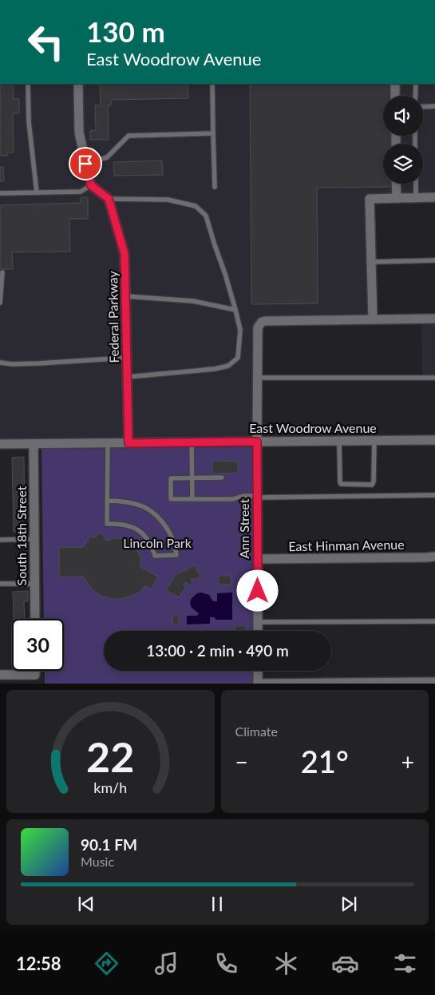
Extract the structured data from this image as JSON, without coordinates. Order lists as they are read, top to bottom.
{
  "streets": {
    "street": [
      "Federal Parkway",
      "East Woodrow Avenue",
      "Ann Street",
      "South 18th Street",
      "East Hinman Avenue"
    ]
  },
  "crossings": [
    ["Federal Parkway", "East Woodrow Avenue"],
    ["East Woodrow Avenue", "Ann Street"],
    ["East Woodrow Avenue", "South 18th Street"],
    ["Ann Street", "East Hinman Avenue"]
  ],
  "parks": ["Lincoln Park"],
  "page": {
    "turn": ["130 m", "East Woodrow Avenue"],
    "limit": "30",
    "trip": "13:00 · 2 min · 490 m",
    "tile": "Climate",
    "heat": ["−", "21°", "+"],
    "song": ["90.1 FM", "Music"],
    "tabs": "12:58",
    "gauge": ["22", "km/h"]
  }
}
